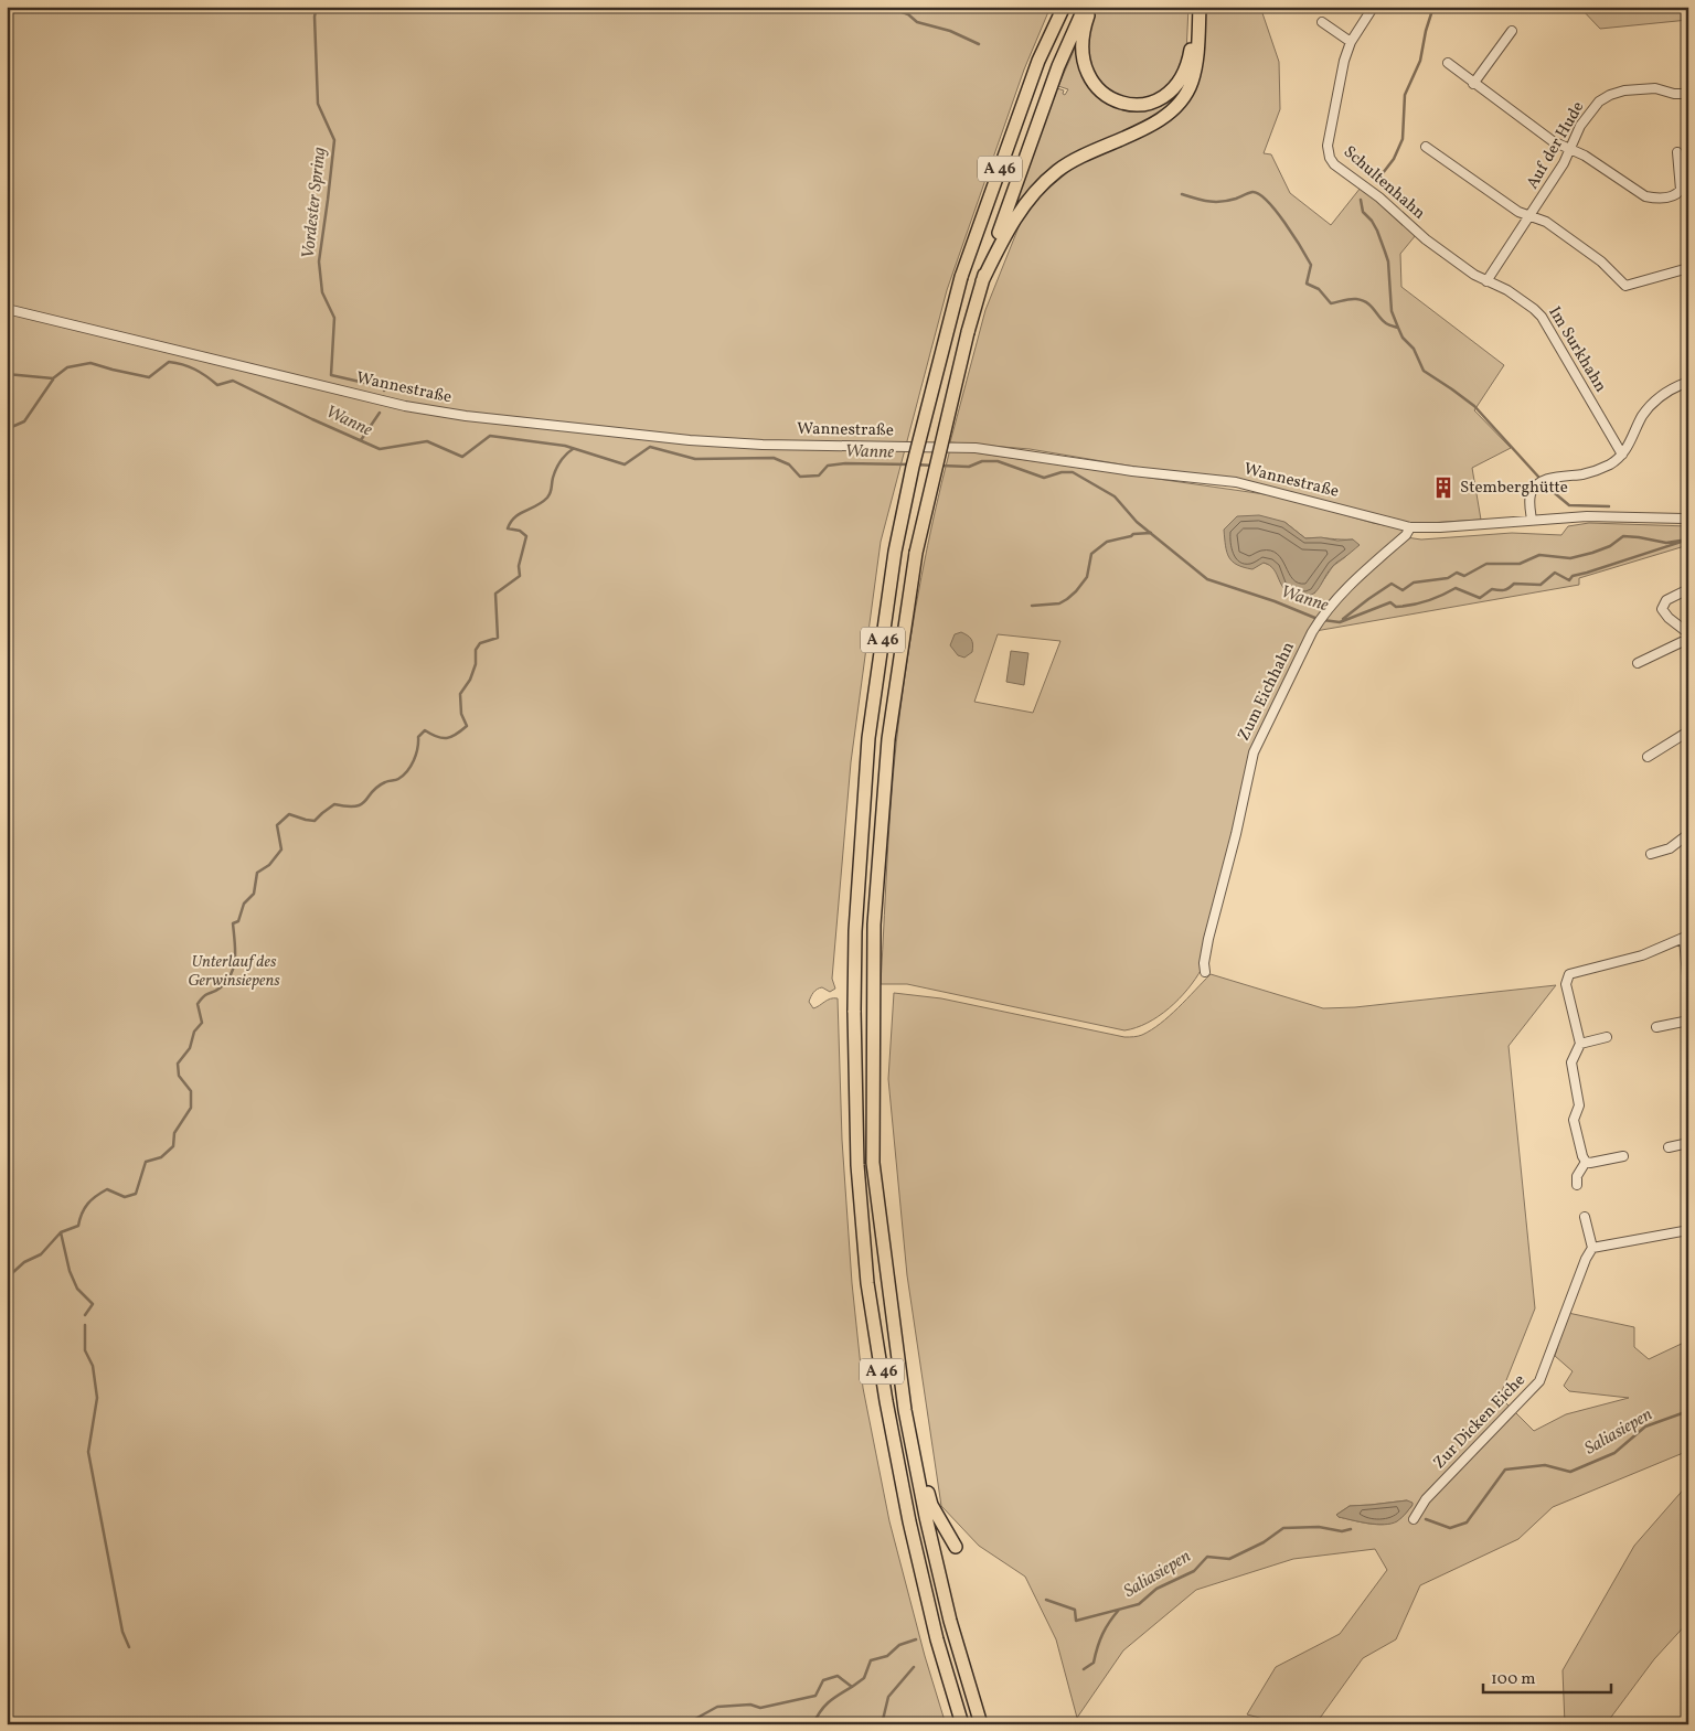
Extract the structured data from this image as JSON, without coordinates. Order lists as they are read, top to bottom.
{
  "streets": {
    "highway": ["A 46"],
    "street": [
      "Auf der Hude",
      "Schultenhahn",
      "Im Surkhahn",
      "Wannestraße",
      "Zum Eichhahn",
      "Zur Dicken Eiche"
    ]
  },
  "crossings": [
    ["Auf der Hude", "Schultenhahn"],
    ["Auf der Hude", "Im Surkhahn"],
    ["Schultenhahn", "Im Surkhahn"],
    ["Wannestraße", "Zum Eichhahn"]
  ],
  "water": ["Vordester Spring", "Wanne", "Saliasiepen"],
  "parks": ["Unterlauf des Gerwinsiepens"],
  "places": {
    "building": ["Stemberghütte"]
  },
  "scale_bar": "100 m"
}
